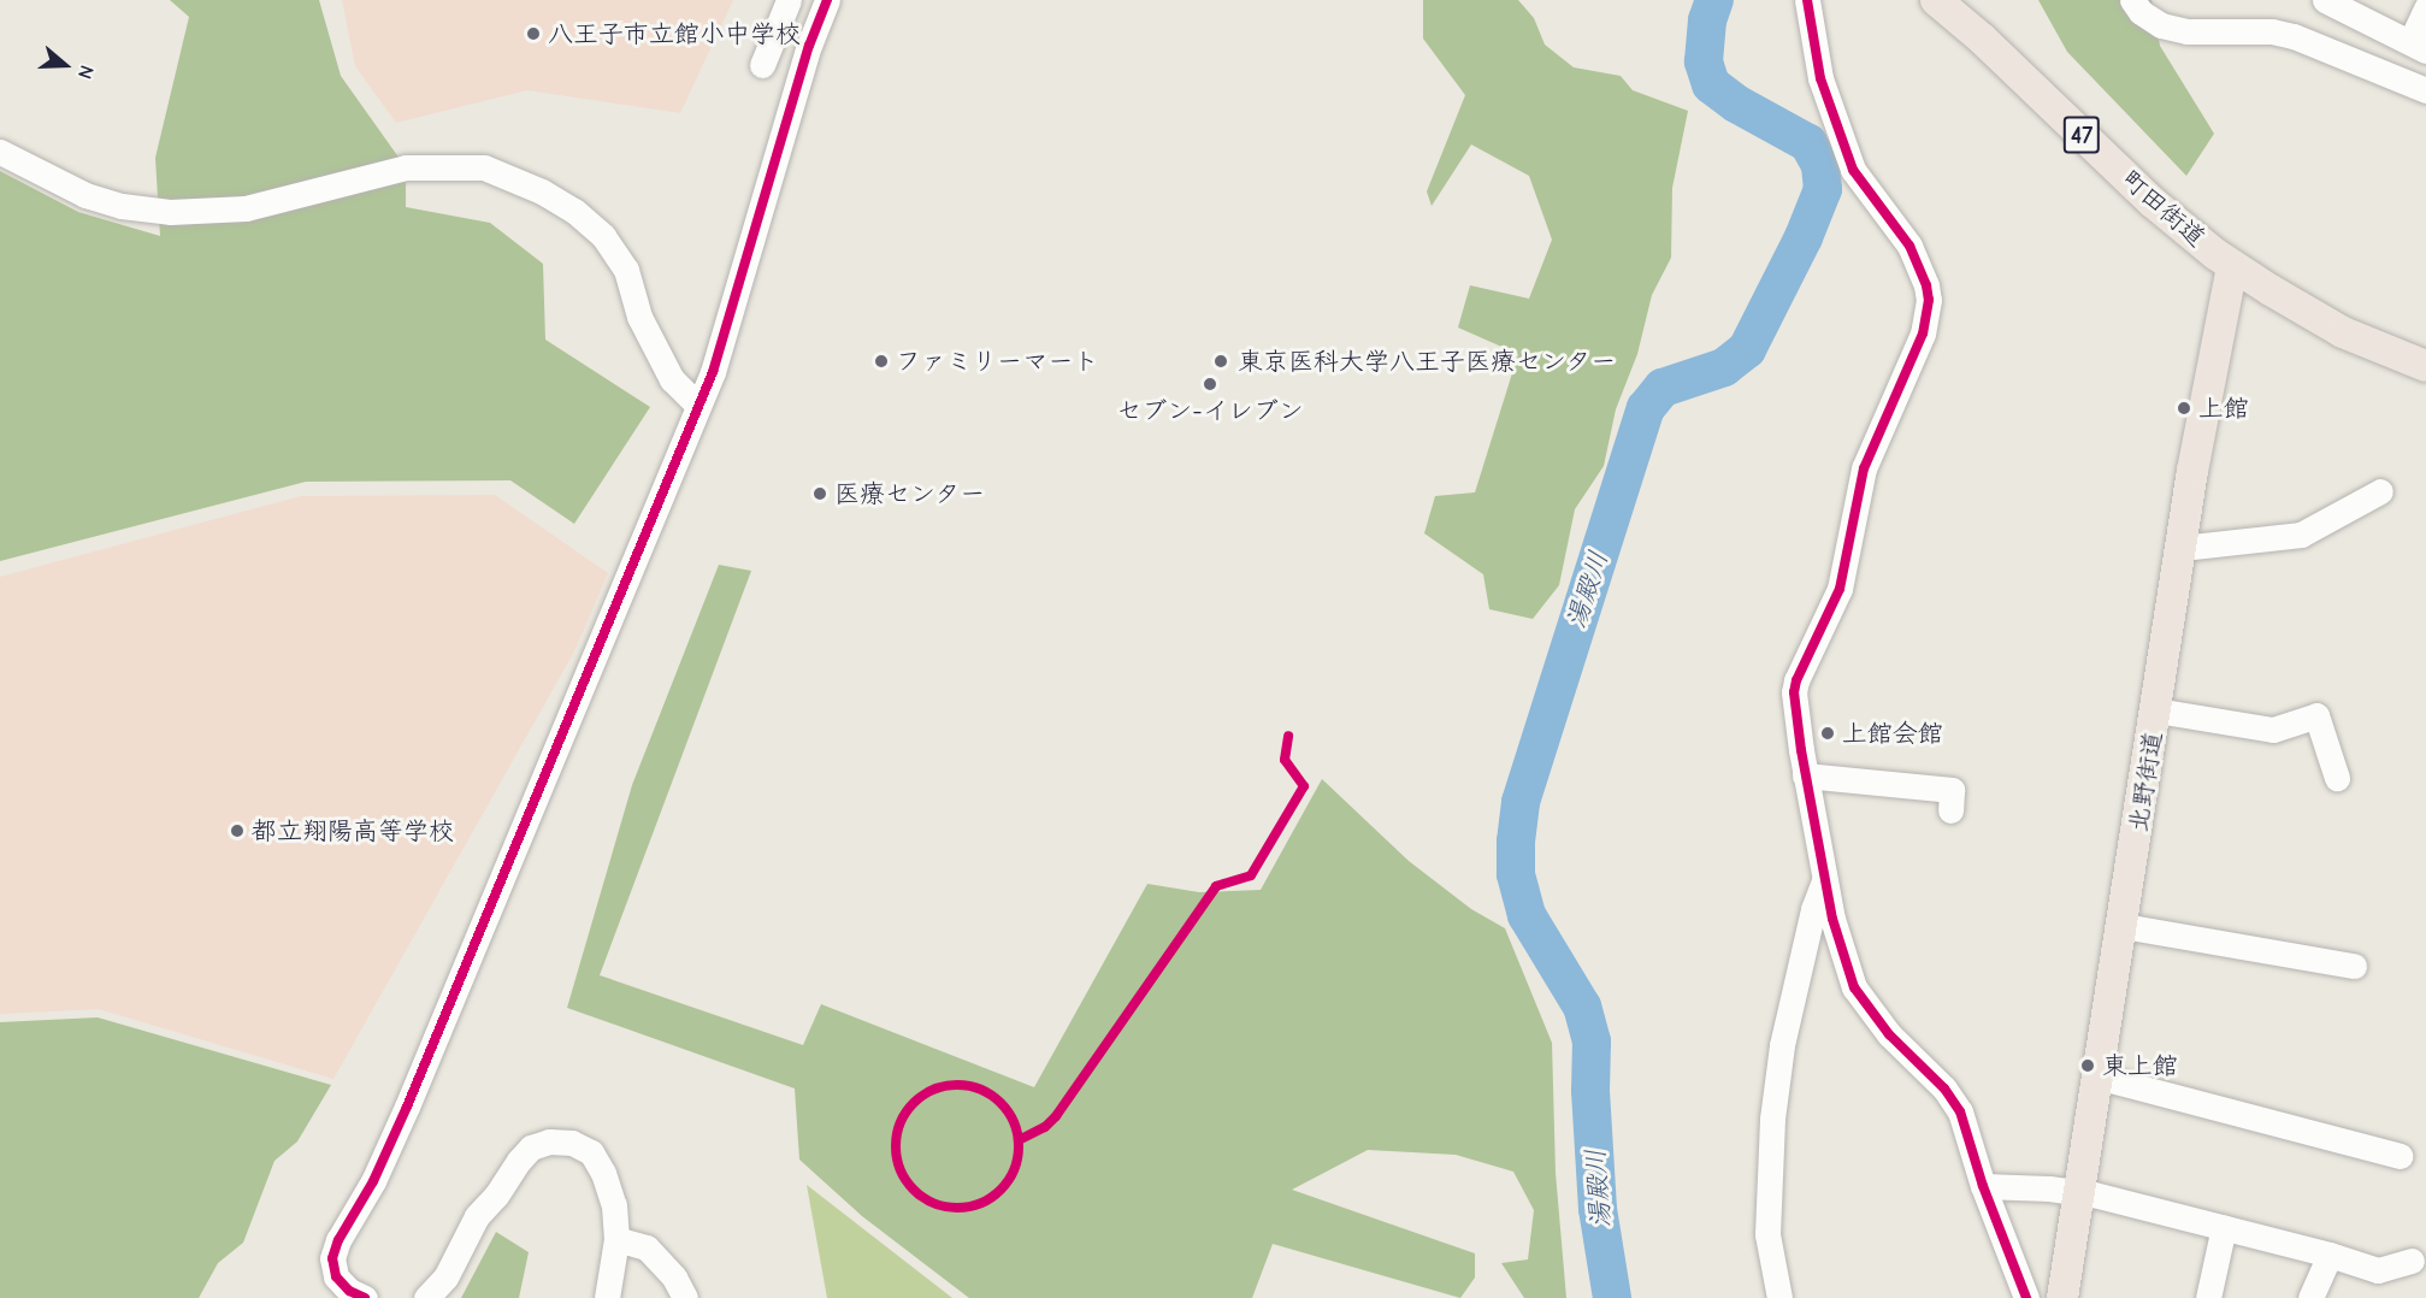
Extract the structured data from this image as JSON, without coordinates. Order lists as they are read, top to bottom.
{
  "streets": {
    "main road": ["47", "町田街道", "北野街道"]
  },
  "crossings": [
    ["町田街道", "北野街道"]
  ],
  "water": ["湯殿川"],
  "places": [
    "八王子市立館小中学校",
    "ファミリーマート",
    "東京医科大学八王子医療センター",
    "セブン-イレブン",
    "上館",
    "医療センター",
    "上館会館",
    "都立翔陽高等学校",
    "東上館"
  ],
  "north": "right"
}
